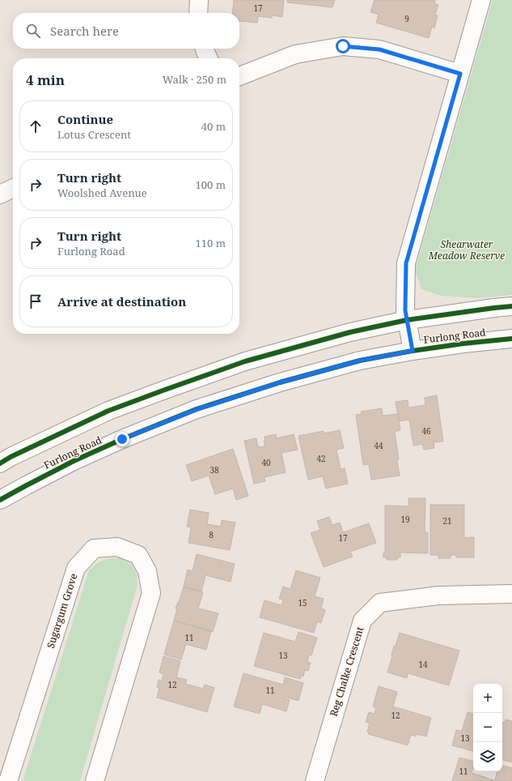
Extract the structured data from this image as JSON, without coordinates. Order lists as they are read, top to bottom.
{
  "streets": {
    "street": ["Furlong Road", "Sugargum Grove", "Reg Chalke Crescent"]
  },
  "parks": ["Shearwater Meadow Reserve"],
  "house_numbers": [
    "17",
    "9",
    "46",
    "44",
    "42",
    "40",
    "38",
    "19",
    "21",
    "8",
    "17",
    "15",
    "11",
    "13",
    "14",
    "12",
    "11",
    "12",
    "13",
    "11"
  ],
  "page": {
    "search": "Search here",
    "heading": ["4 min", "Walk · 250 m"],
    "list": [
      ["Continue", "Lotus Crescent", "40 m"],
      ["Turn right", "Woolshed Avenue", "100 m"],
      ["Turn right", "Furlong Road", "110 m"],
      "Arrive at destination"
    ],
    "map_buttons": ["+", "−"]
  }
}
